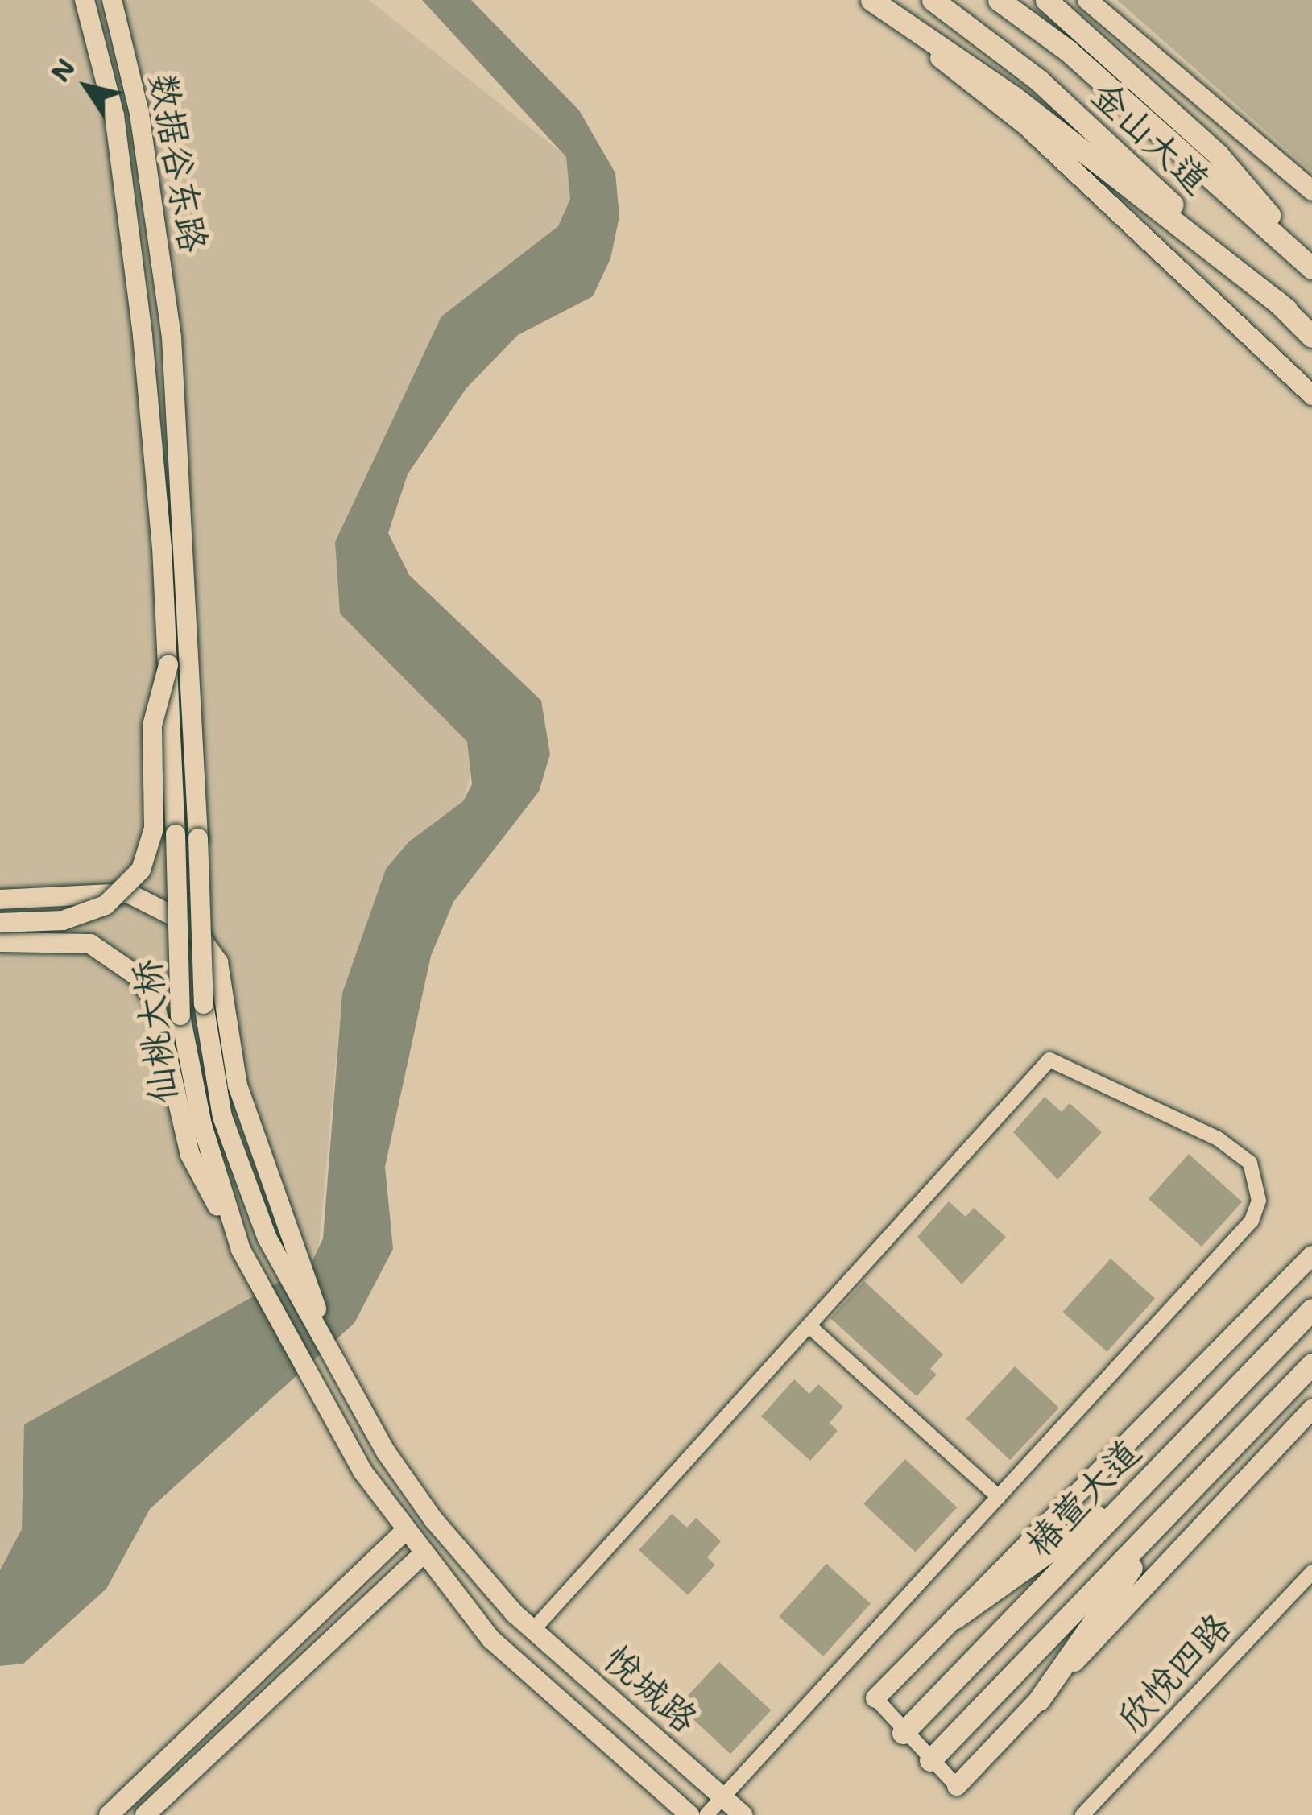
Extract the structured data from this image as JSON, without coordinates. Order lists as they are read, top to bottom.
{
  "streets": {
    "highway": ["金山大道", "椿萱大道"],
    "main road": ["数据谷东路", "仙桃大桥", "悦城路"],
    "street": ["欣悦四路"]
  },
  "crossings": [
    ["数据谷东路", "仙桃大桥"],
    ["仙桃大桥", "悦城路"]
  ],
  "north": "top left"
}
